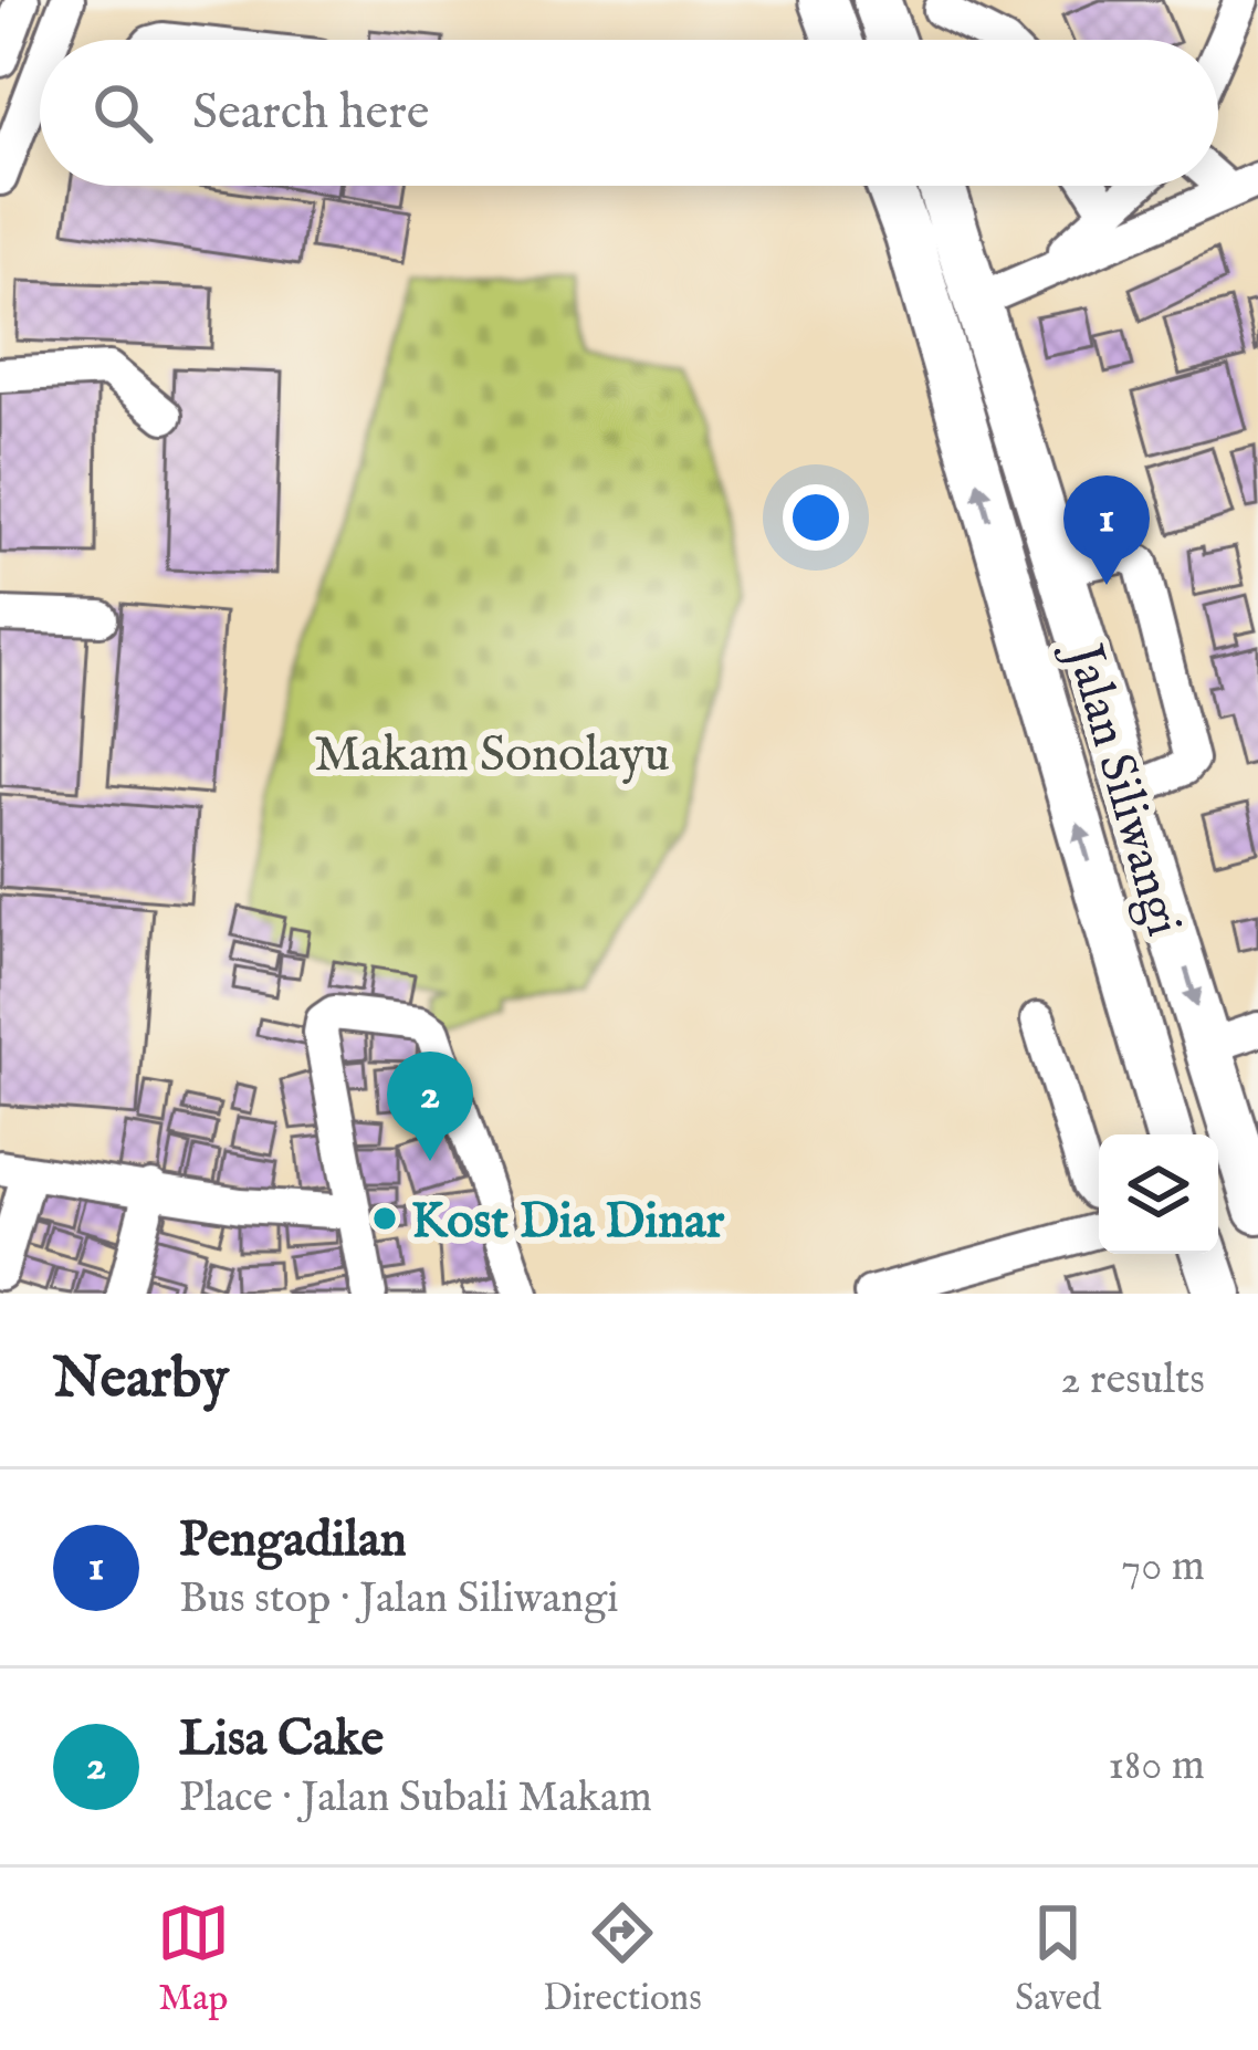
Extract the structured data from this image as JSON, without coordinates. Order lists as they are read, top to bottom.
{
  "streets": {
    "highway": ["Jalan Siliwangi"]
  },
  "parks": ["Makam Sonolayu"],
  "places": ["Kost Dia Dinar"],
  "page": {
    "search": "Search here",
    "pins": ["1", "2"],
    "heading": ["Nearby", "2 results"],
    "list": [
      {
        "mark": "1",
        "name": "Pengadilan",
        "note": "Bus stop · Jalan Siliwangi",
        "value": "70 m"
      },
      {
        "mark": "2",
        "name": "Lisa Cake",
        "note": "Place · Jalan Subali Makam",
        "value": "180 m"
      }
    ],
    "nav": ["Map", "Directions", "Saved"]
  }
}
